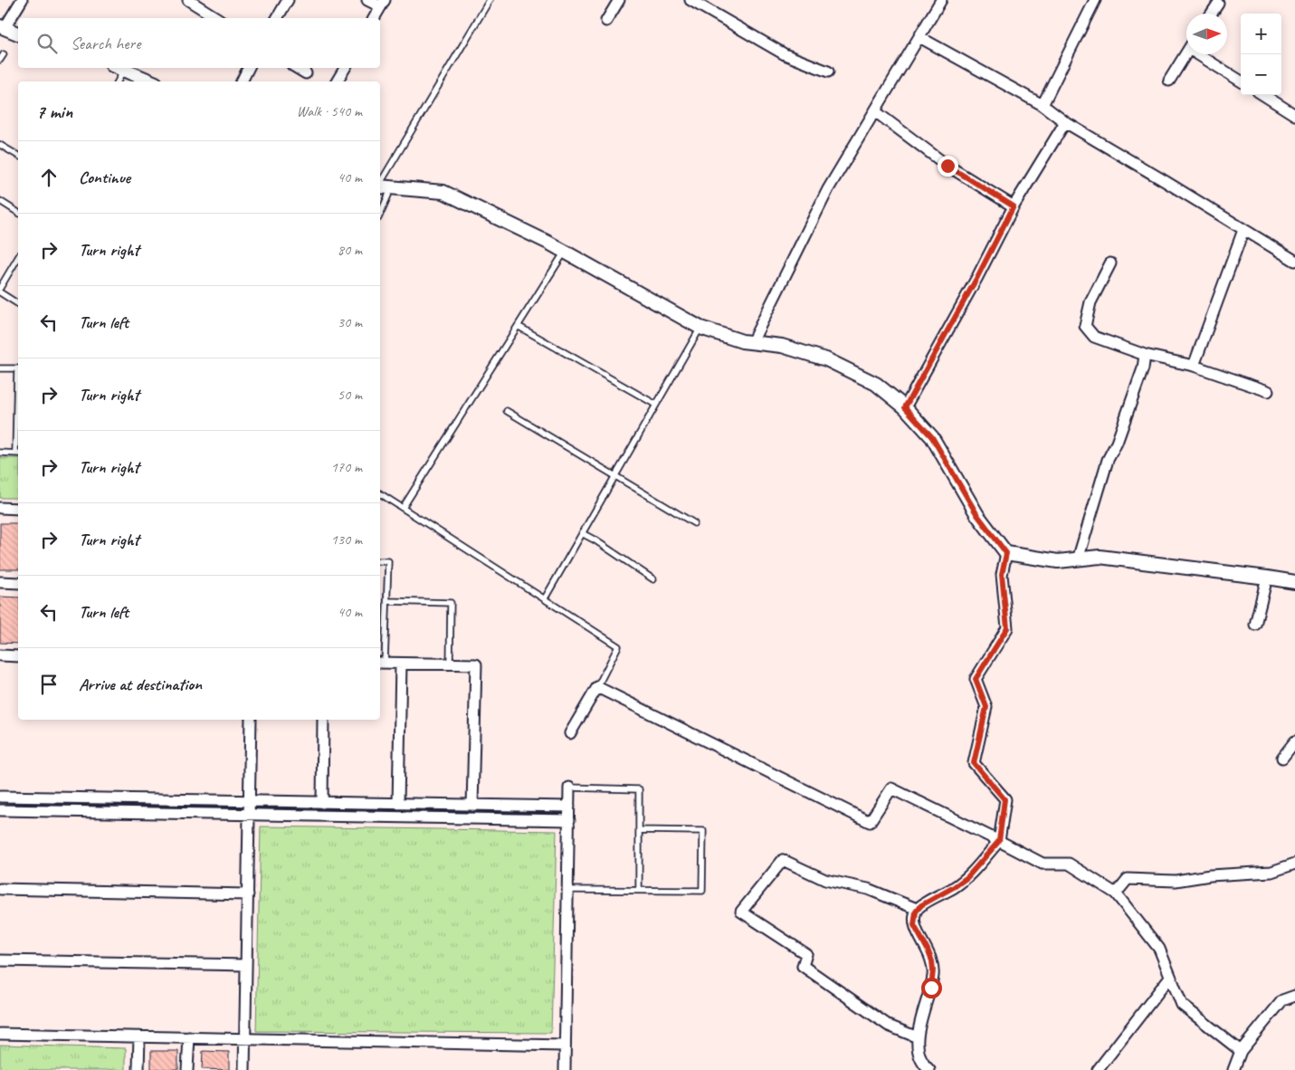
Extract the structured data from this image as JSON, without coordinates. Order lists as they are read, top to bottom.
{
  "north": "right",
  "page": {
    "map_buttons": ["+", "−"],
    "search": "Search here",
    "heading": ["7 min", "Walk · 540 m"],
    "list": [
      ["Continue", "40 m"],
      ["Turn right", "80 m"],
      ["Turn left", "30 m"],
      ["Turn right", "50 m"],
      ["Turn right", "170 m"],
      ["Turn right", "130 m"],
      ["Turn left", "40 m"],
      "Arrive at destination"
    ]
  }
}
